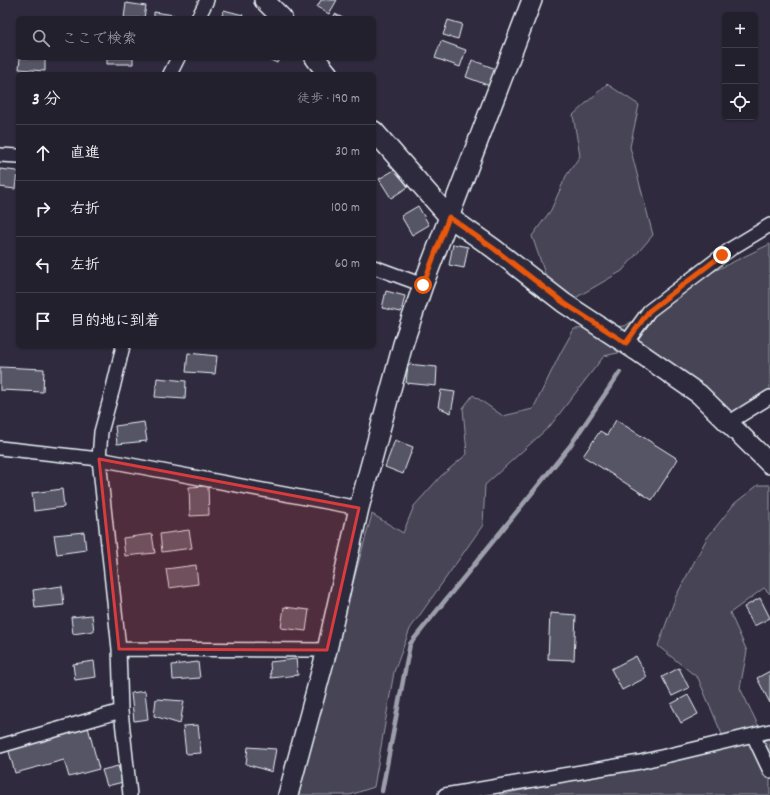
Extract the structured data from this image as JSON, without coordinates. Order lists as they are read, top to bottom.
{
  "page": {
    "map_buttons": ["+", "−"],
    "search": "ここで検索",
    "heading": ["3 分", "徒歩 · 190 m"],
    "list": [
      ["直進", "30 m"],
      ["右折", "100 m"],
      ["左折", "60 m"],
      "目的地に到着"
    ]
  }
}
